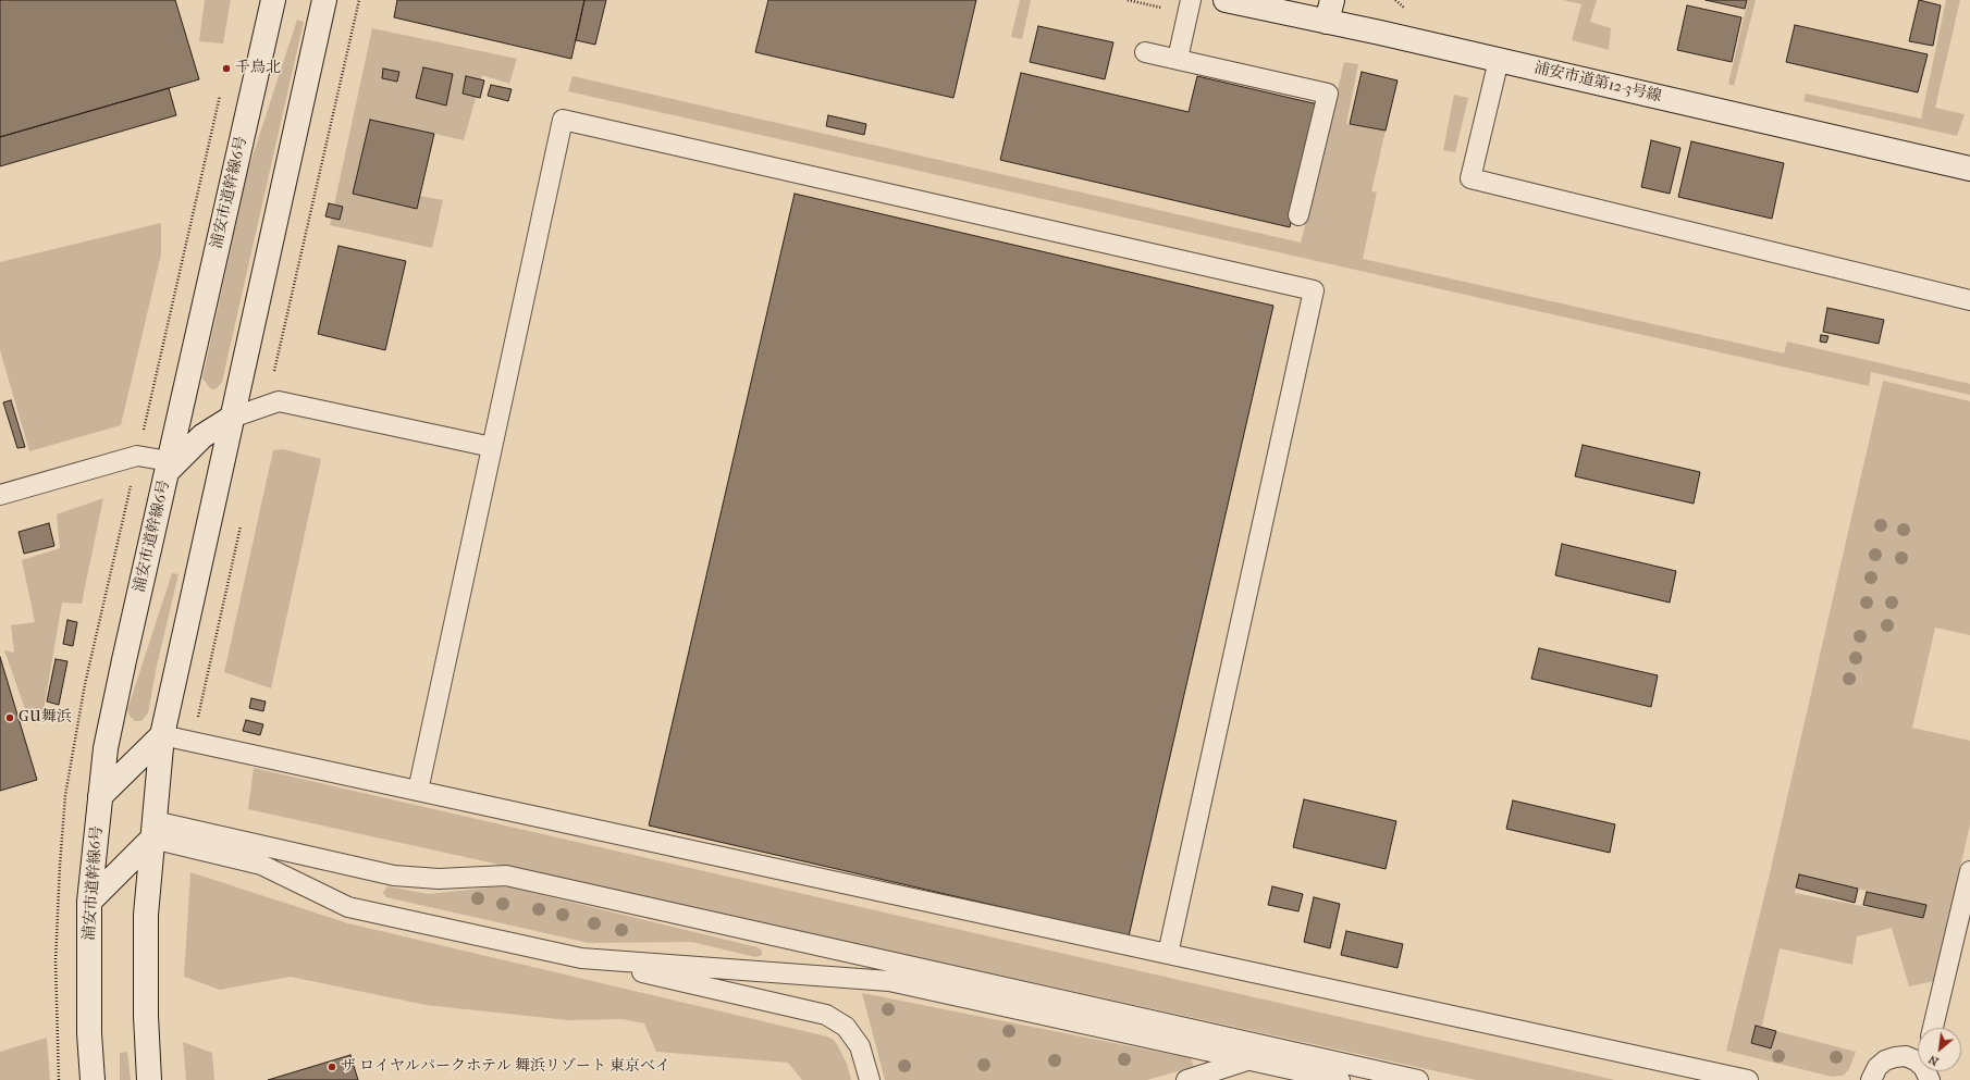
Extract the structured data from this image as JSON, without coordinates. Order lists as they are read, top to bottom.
{
  "streets": {
    "street": ["浦安市道第12-3号線", "浦安市道幹線6号"]
  },
  "places": ["千鳥北", "GU舞浜", "ザ ロイヤルパークホテル 舞浜リゾート 東京ベイ"],
  "north": "bottom left"
}
